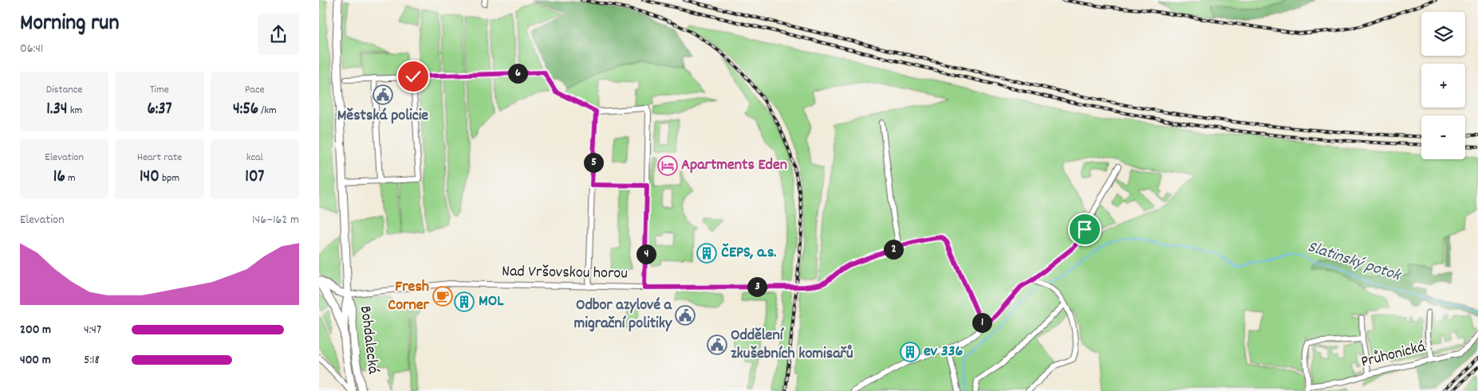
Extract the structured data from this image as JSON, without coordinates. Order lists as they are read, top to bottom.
{
  "streets": {
    "main road": ["Bohdalecká"],
    "street": ["Nad Vršovskou horou", "Průhonická"]
  },
  "crossings": [
    ["Nad Vršovskou horou", "Bohdalecká"]
  ],
  "water": ["Slatinský potok"],
  "places": {
    "public building": ["Městská policie", "Odbor azylové a migrační politiky", "Oddělení zkušebních komisařů"],
    "hotel": ["Apartments Eden"],
    "building": ["ČEPS, a.s.", "MOL", "ev 336"],
    "cafe": ["Fresh Corner"]
  },
  "page": {
    "heading": ["Morning run", "06:41"],
    "map_buttons": ["+", "−"],
    "pins": [
      "6",
      "5",
      "2",
      "4",
      "3",
      "1"
    ],
    "stats": [
      ["Distance", "1.34 km"],
      ["Time", "6:37"],
      ["Pace", "4:56 /km"],
      ["Elevation", "16 m"],
      ["Heart rate", "140 bpm"],
      ["kcal", "107"]
    ],
    "chart": ["Elevation", "146–162 m"],
    "list": [
      {
        "name": "200 m",
        "note": "4:47"
      },
      {
        "name": "400 m",
        "note": "5:18"
      }
    ]
  }
}
